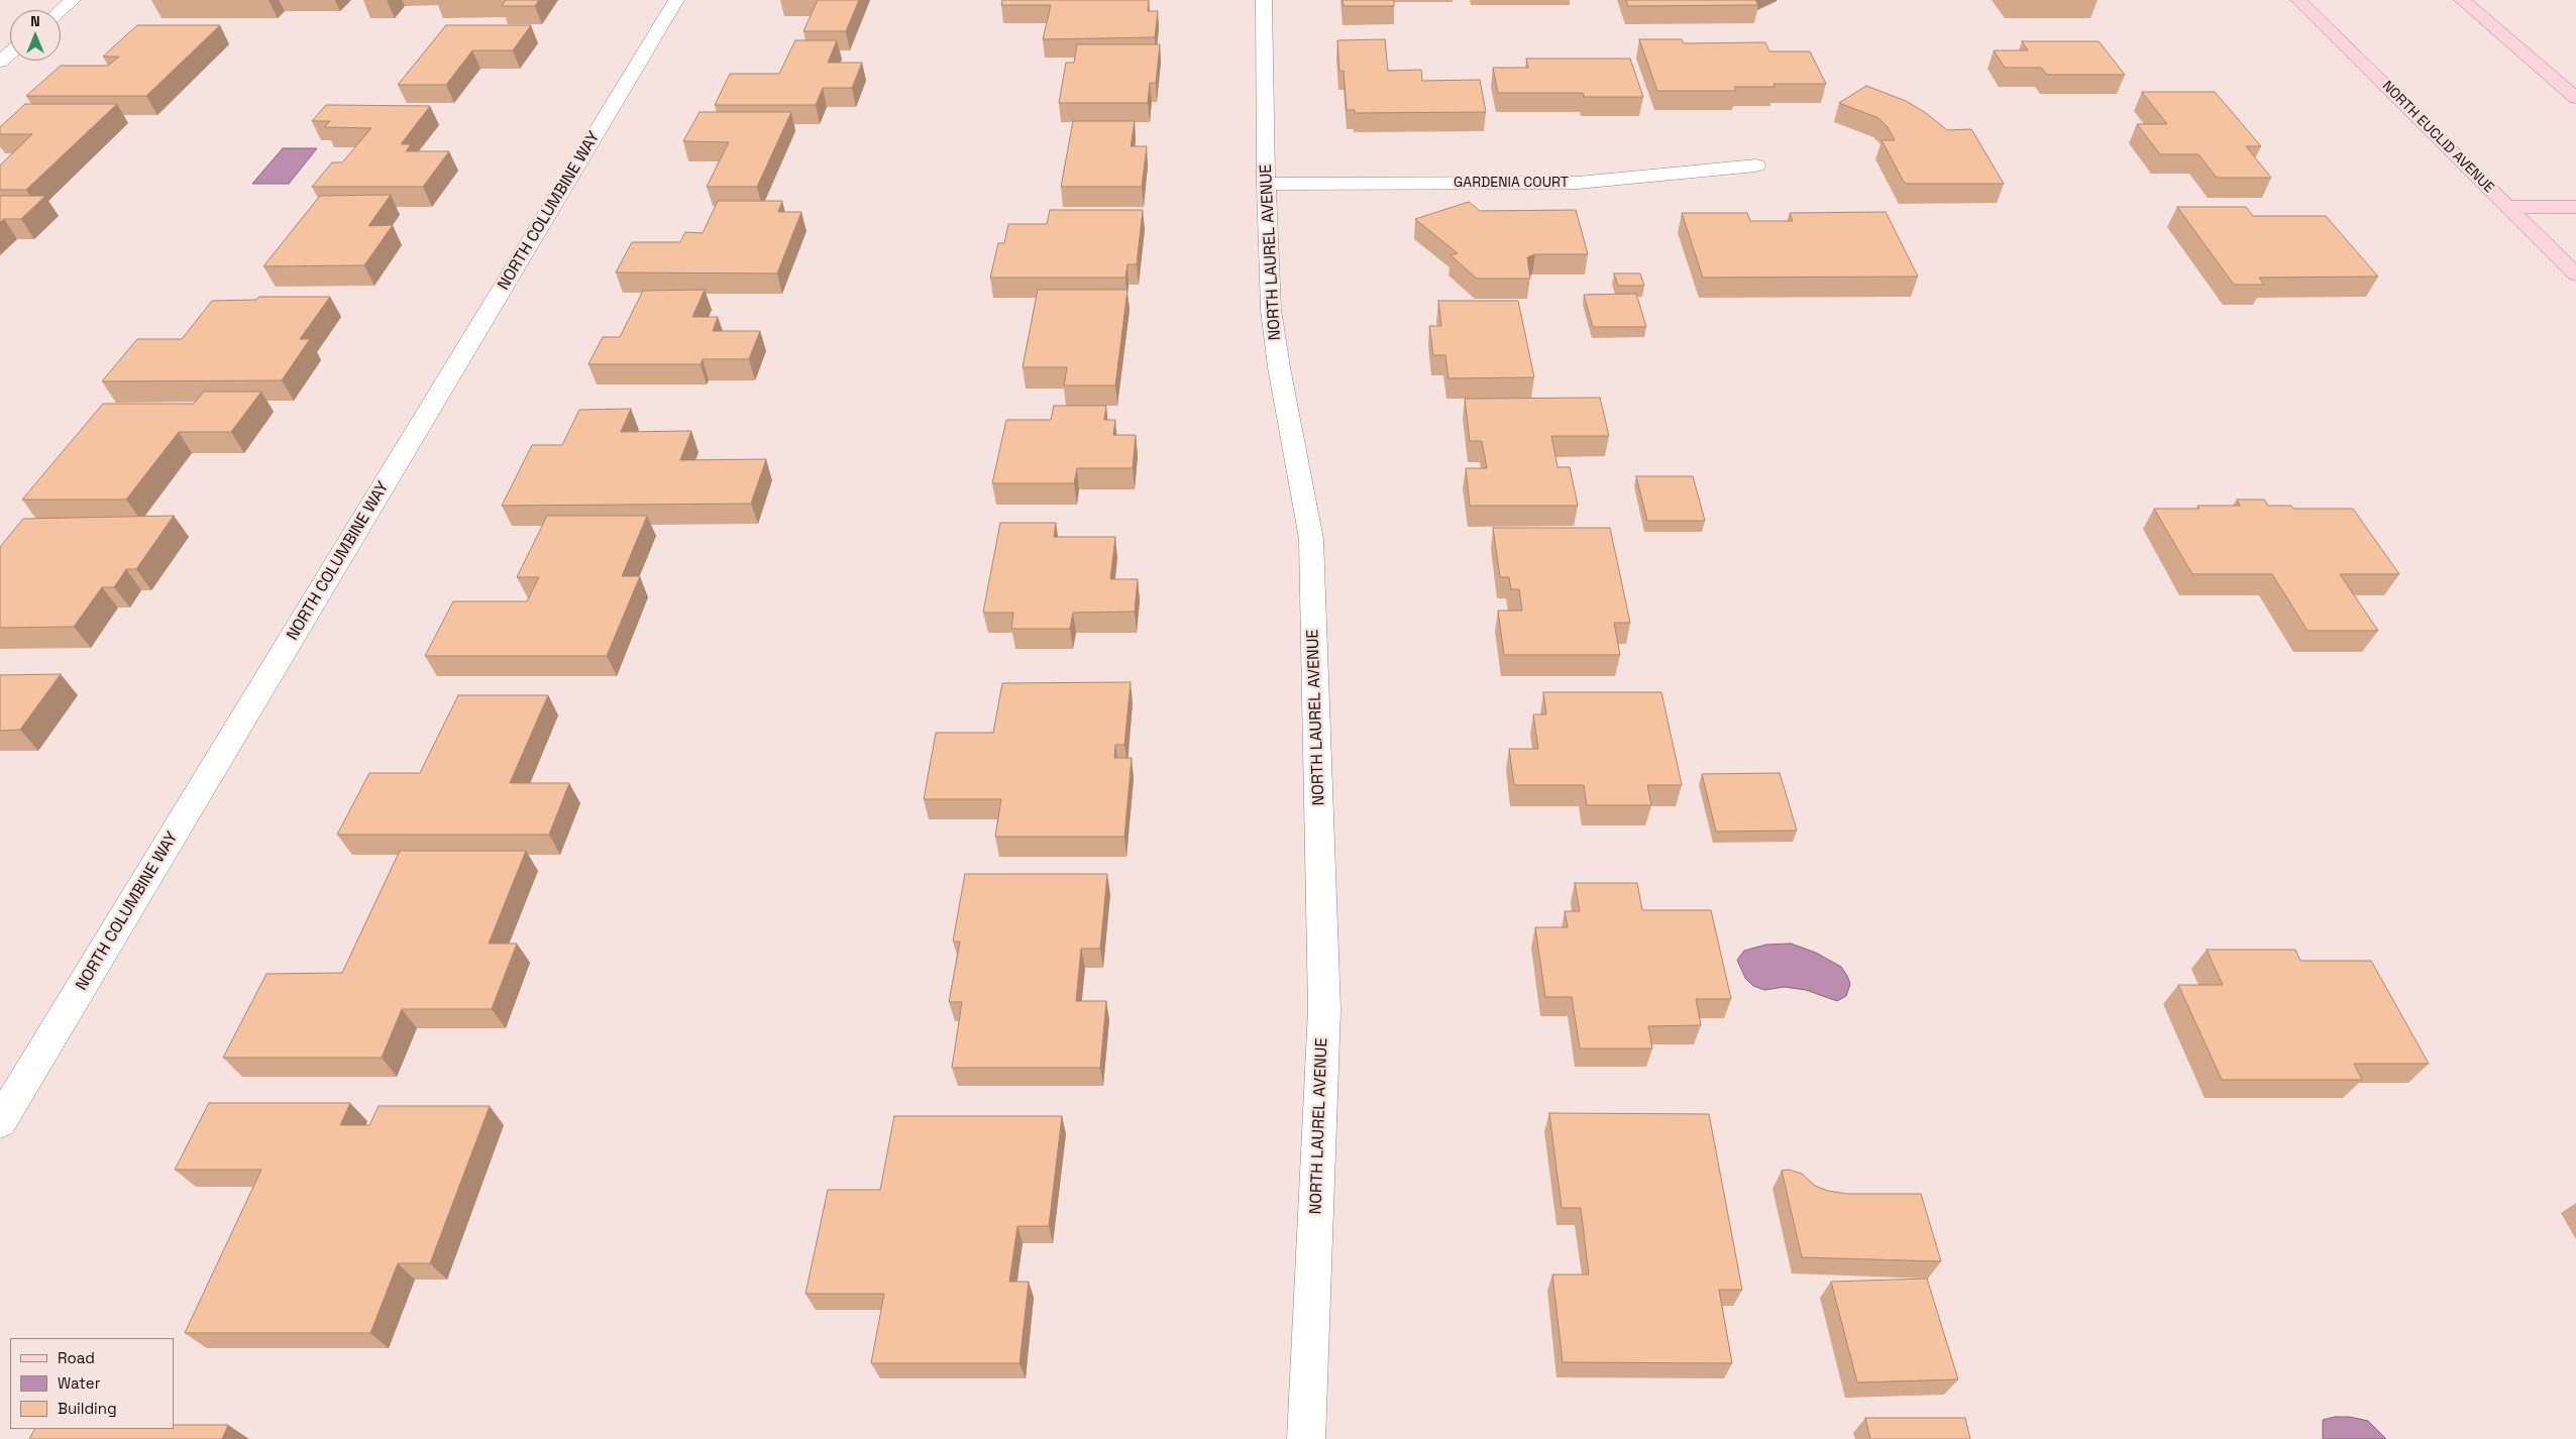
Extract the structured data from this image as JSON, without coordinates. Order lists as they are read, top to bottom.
{
  "streets": {
    "main road": ["NORTH EUCLID AVENUE"],
    "street": ["GARDENIA COURT", "NORTH COLUMBINE WAY", "NORTH LAUREL AVENUE"]
  },
  "crossings": [
    ["GARDENIA COURT", "NORTH LAUREL AVENUE"]
  ],
  "legend": ["Road", "Water", "Building"],
  "north": "top"
}
